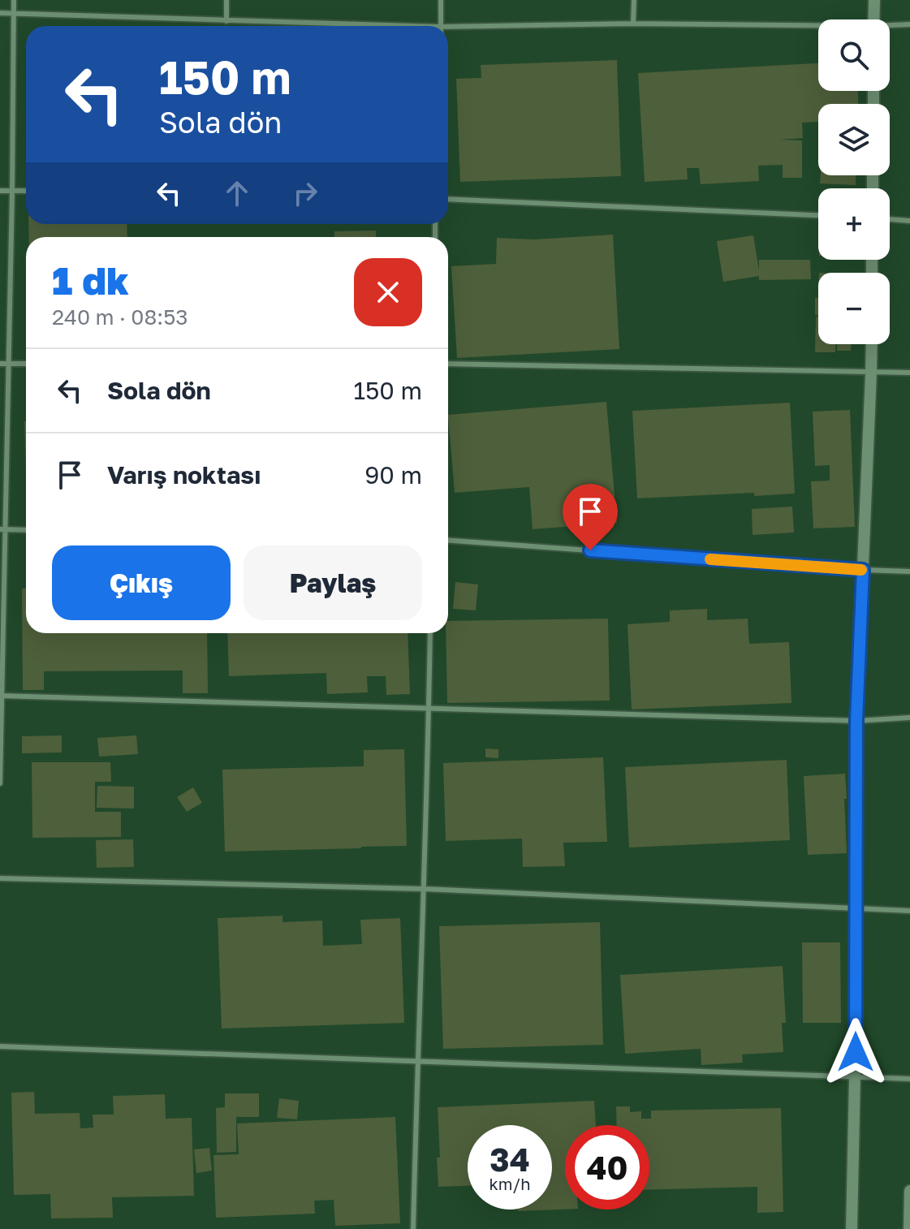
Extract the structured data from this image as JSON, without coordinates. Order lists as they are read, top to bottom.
{
  "page": {
    "map_buttons": ["+", "−"],
    "turn": ["150 m", "Sola dön"],
    "heading": ["1 dk", "240 m · 08:53"],
    "list": [
      {
        "name": "Sola dön",
        "value": "150 m"
      },
      {
        "name": "Varış noktası",
        "value": "90 m"
      }
    ],
    "buttons": ["Çıkış", "Paylaş"],
    "speed": "34 km/h",
    "limit": "40"
  }
}
